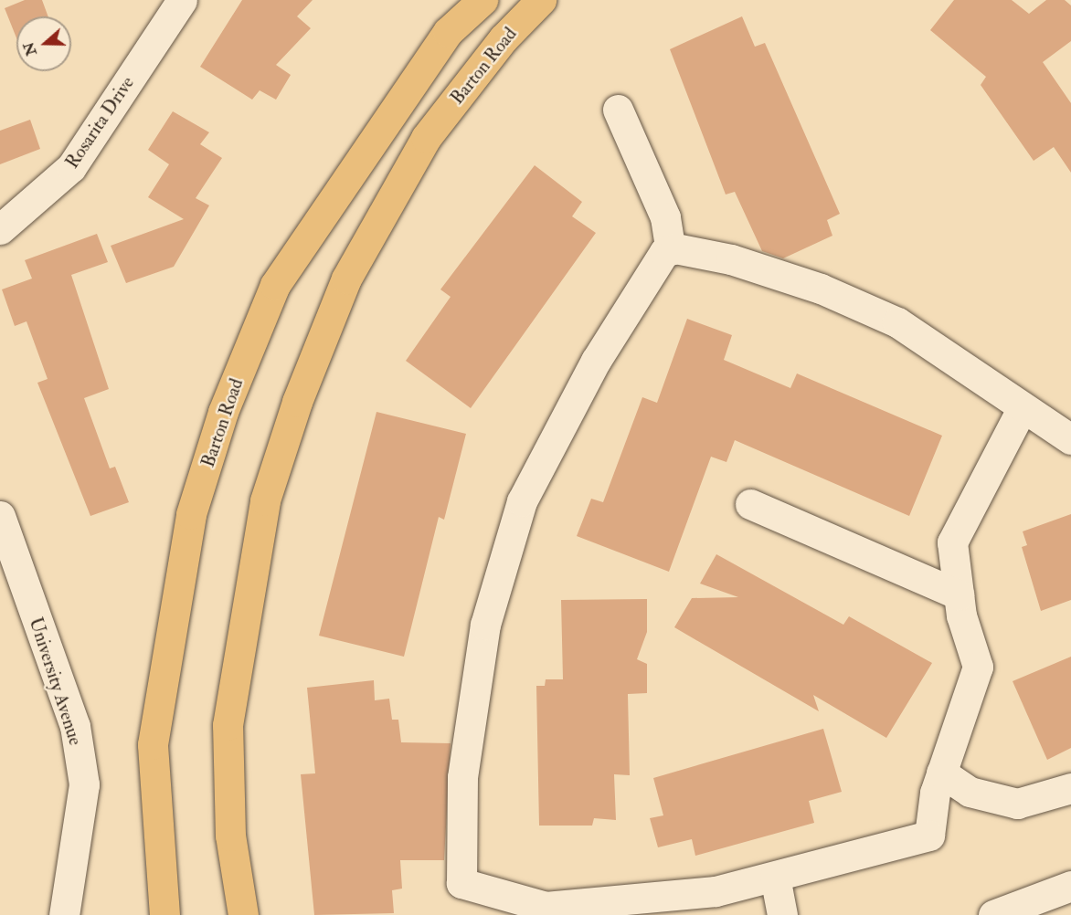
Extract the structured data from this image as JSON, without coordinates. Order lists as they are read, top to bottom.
{
  "streets": {
    "main road": ["Barton Road"],
    "street": ["Rosarita Drive", "University Avenue"]
  },
  "north": "left"
}
